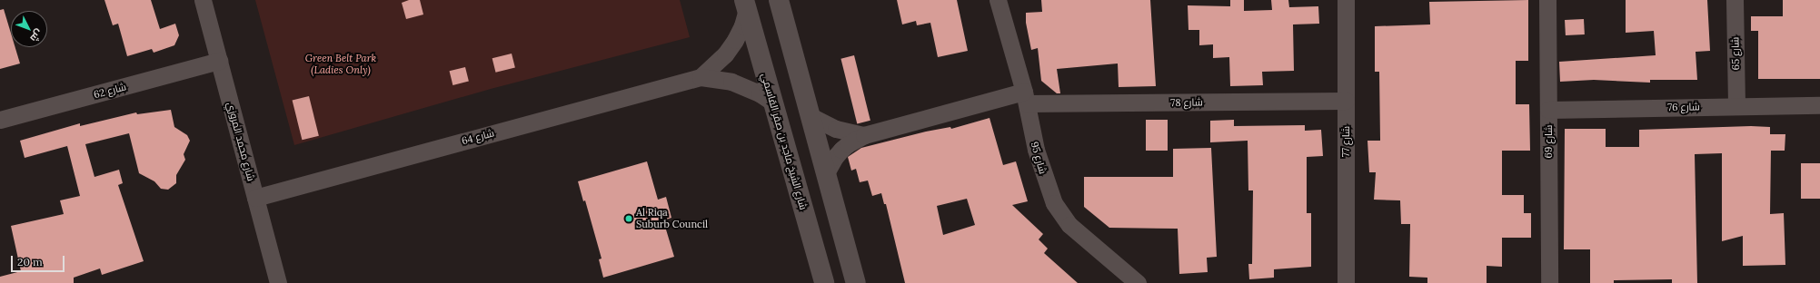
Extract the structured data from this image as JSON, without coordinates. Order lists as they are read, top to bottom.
{
  "streets": {
    "main road": ["شارع الشيخ ماجد بن صقر القاسمي"],
    "street": [
      "شارع 65",
      "شارع 62",
      "شارع 78",
      "شارع 76",
      "شارع 64",
      "شارع محمد المروزي",
      "شارع 77",
      "شارع 69",
      "شارع 95"
    ]
  },
  "crossings": [
    ["شارع 65", "شارع 76"],
    ["شارع 62", "شارع محمد المروزي"],
    ["شارع 78", "شارع 77"],
    ["شارع 78", "شارع 95"],
    ["شارع 76", "شارع 69"],
    ["شارع 64", "شارع محمد المروزي"],
    ["شارع 64", "شارع الشيخ ماجد بن صقر القاسمي"]
  ],
  "parks": ["Green Belt Park (Ladies Only)"],
  "places": ["Al Riqa Suburb Council"],
  "scale_bar": "20 m",
  "north": "bottom right"
}
